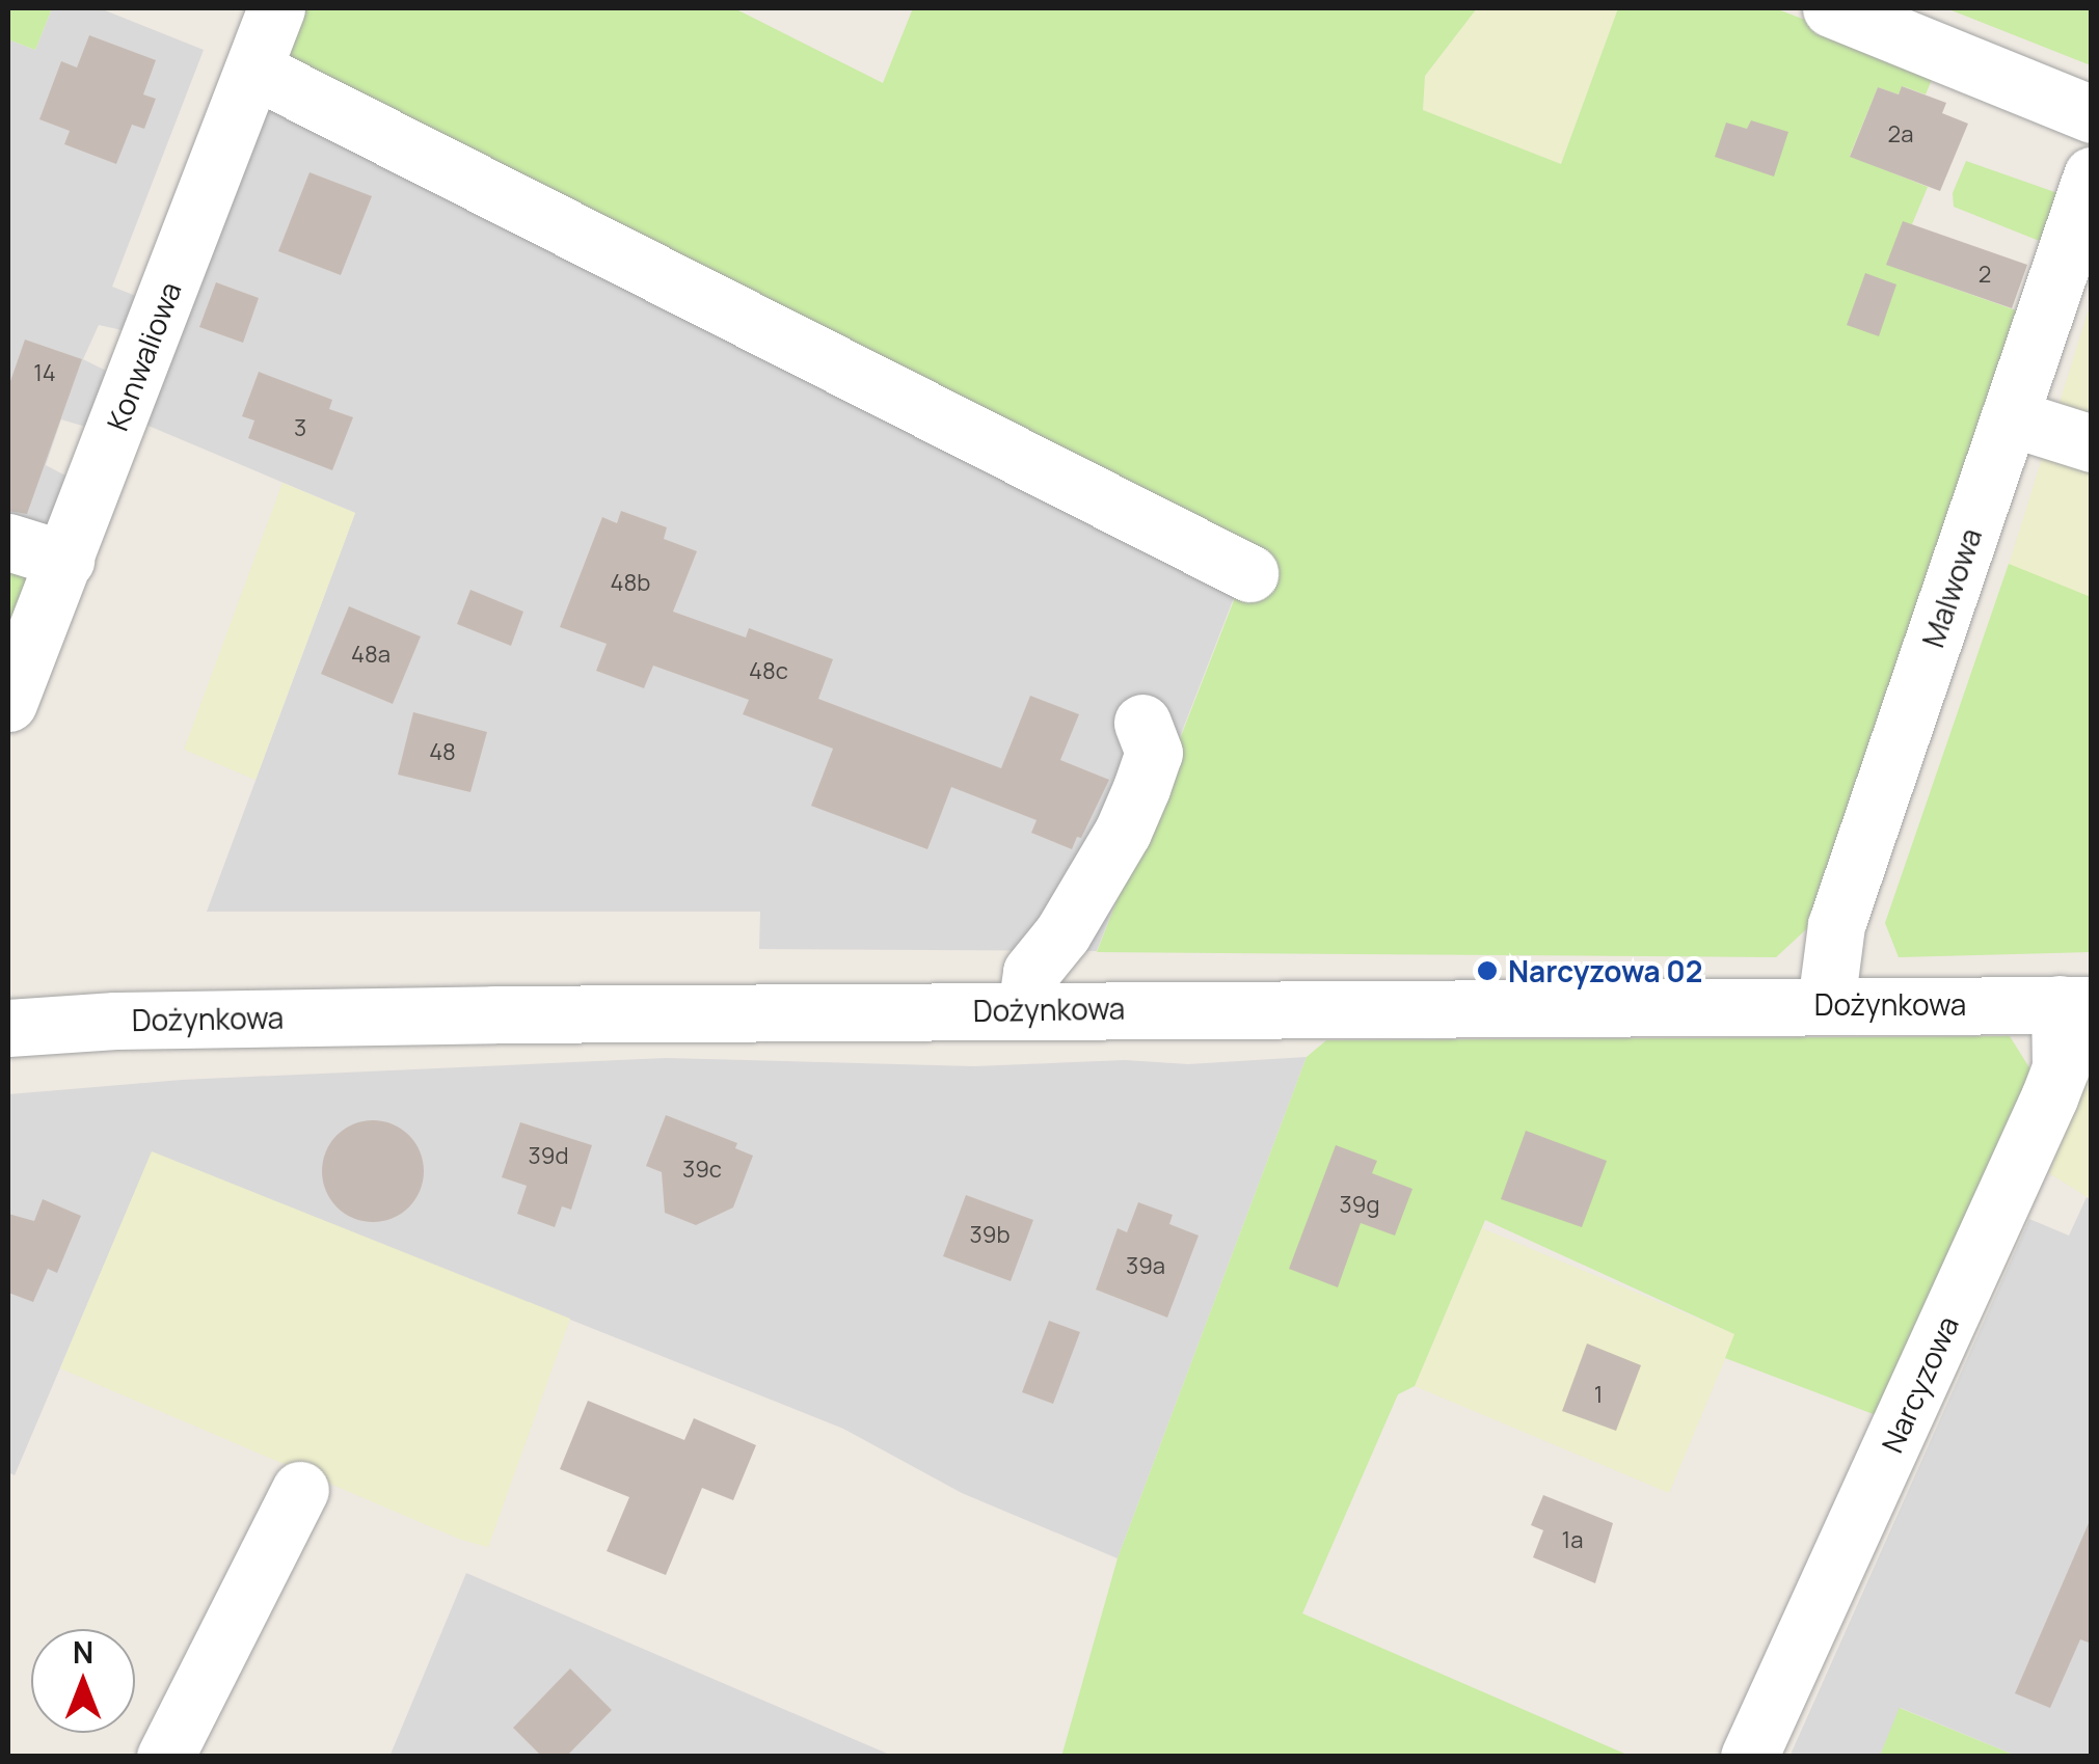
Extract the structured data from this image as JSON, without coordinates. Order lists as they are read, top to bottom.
{
  "streets": {
    "street": [
      "Konwaliowa",
      "Malwowa",
      "Dożynkowa",
      "Narcyzowa"
    ]
  },
  "crossings": [
    ["Malwowa", "Dożynkowa"],
    ["Dożynkowa", "Narcyzowa"]
  ],
  "places": ["Narcyzowa 02"],
  "house_numbers": [
    "2a",
    "2",
    "14",
    "3",
    "48b",
    "48a",
    "48c",
    "48",
    "39d",
    "39c",
    "39g",
    "39b",
    "39a",
    "1",
    "1a"
  ],
  "north": "top"
}
